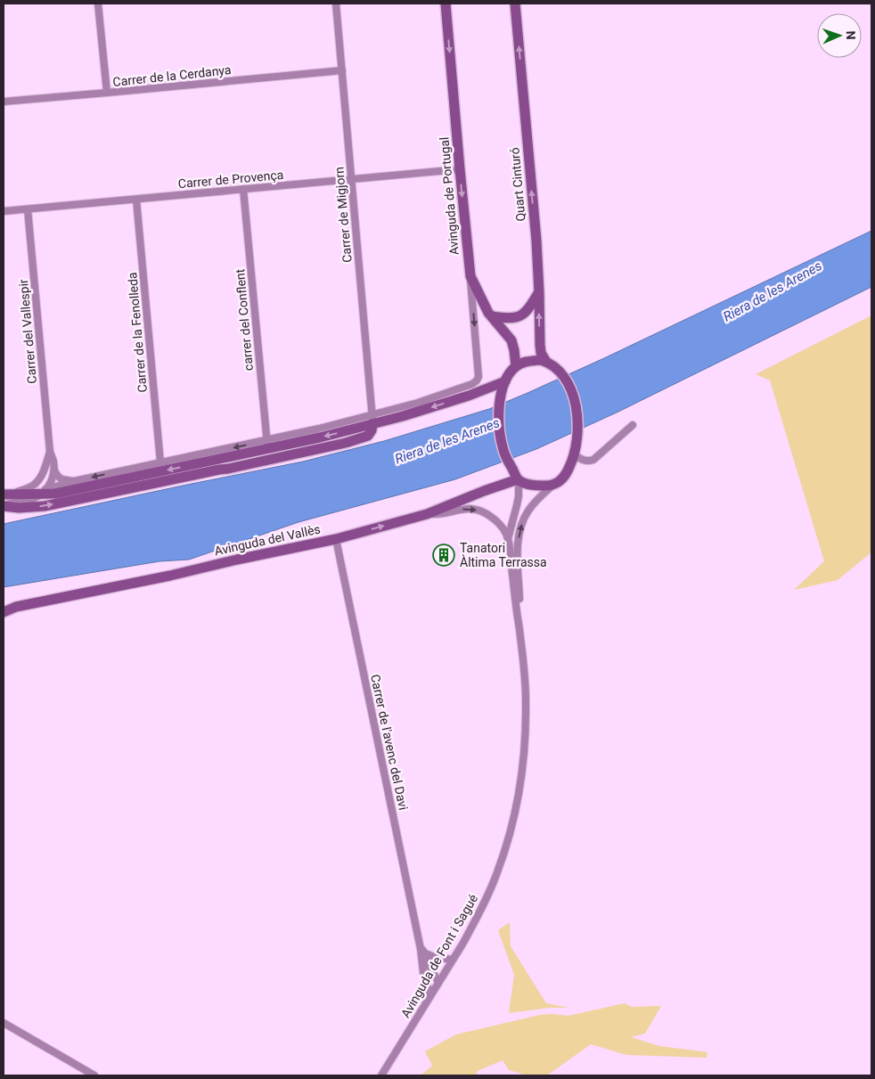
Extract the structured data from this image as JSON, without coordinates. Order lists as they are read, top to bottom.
{
  "streets": {
    "main road": ["Quart Cinturó", "Avinguda de Portugal", "Avinguda del Vallès"],
    "street": [
      "Carrer de la Cerdanya",
      "Carrer de Provença",
      "Carrer de Migjorn",
      "carrer del Conflent",
      "Carrer del Vallespir",
      "Carrer de la Fenolleda",
      "Carrer de l'avenc del Davi",
      "Avinguda de Font i Sagué"
    ]
  },
  "crossings": [
    ["Carrer de la Cerdanya", "Carrer de Migjorn"],
    ["Carrer de Provença", "Avinguda de Portugal"],
    ["Carrer de Provença", "Carrer de Migjorn"],
    ["Carrer de Provença", "carrer del Conflent"],
    ["Carrer de Provença", "Carrer del Vallespir"],
    ["Carrer de Provença", "Carrer de la Fenolleda"],
    ["Quart Cinturó", "Avinguda del Vallès"],
    ["Avinguda de Portugal", "Carrer de Migjorn"],
    ["Avinguda del Vallès", "Carrer de l'avenc del Davi"],
    ["Avinguda del Vallès", "Avinguda de Font i Sagué"],
    ["Carrer de l'avenc del Davi", "Avinguda de Font i Sagué"]
  ],
  "one_way": ["Quart Cinturó", "Avinguda de Portugal"],
  "water": ["Riera de les Arenes"],
  "places": {
    "building": ["Tanatori Àltima Terrassa"]
  },
  "north": "right"
}
